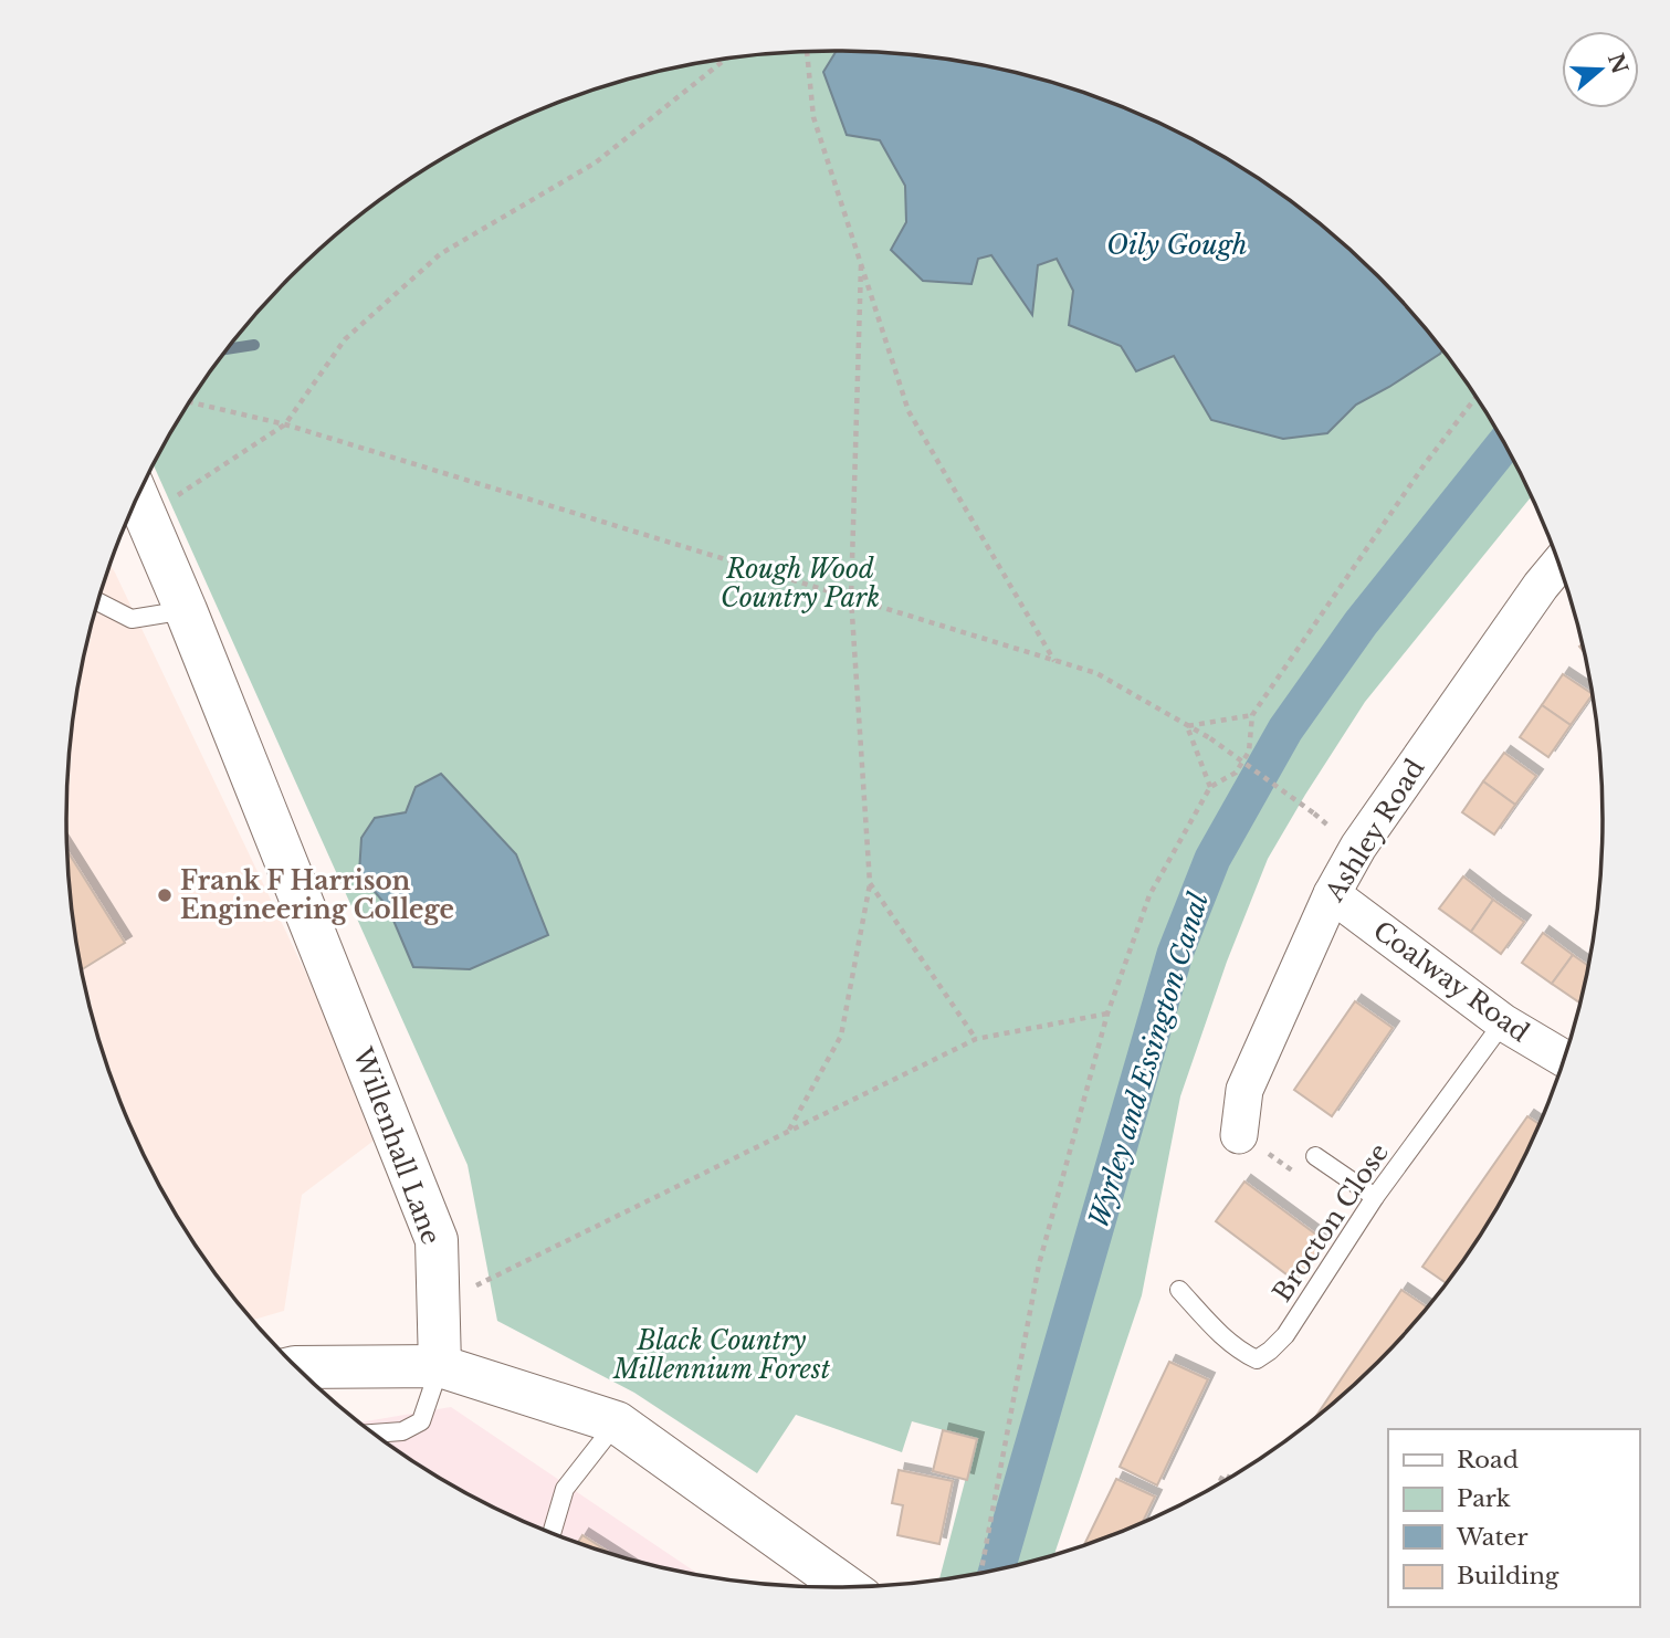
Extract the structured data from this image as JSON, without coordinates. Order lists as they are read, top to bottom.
{
  "streets": {
    "street": ["Ashley Road", "Coalway Road", "Willenhall Lane"],
    "lane": ["Brocton Close"]
  },
  "crossings": [
    ["Ashley Road", "Coalway Road"],
    ["Coalway Road", "Brocton Close"]
  ],
  "water": ["Oily Gough", "Wyrley and Essington Canal"],
  "parks": ["Rough Wood Country Park", "Black Country Millennium Forest"],
  "places": ["Frank F Harrison Engineering College"],
  "legend": [
    "Road",
    "Park",
    "Water",
    "Building"
  ],
  "north": "right"
}
